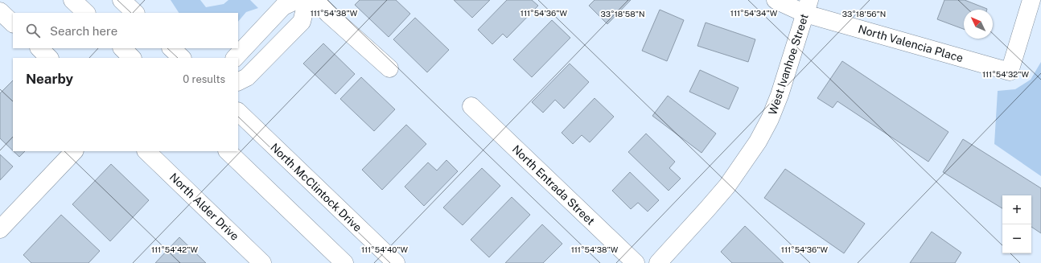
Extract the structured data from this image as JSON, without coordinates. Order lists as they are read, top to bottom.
{
  "streets": {
    "street": [
      "North Valencia Place",
      "West Ivanhoe Street",
      "North Entrada Street",
      "North McClintock Drive",
      "North Alder Drive"
    ]
  },
  "crossings": [
    ["North Valencia Place", "West Ivanhoe Street"]
  ],
  "north": "top left",
  "page": {
    "search": "Search here",
    "heading": ["Nearby", "0 results"],
    "map_buttons": ["+", "−"]
  },
  "coordinates": [
    "111°54'38\"W",
    "111°54'36\"W",
    "111°54'34\"W",
    "33°18'58\"N",
    "33°18'56\"N",
    "111°54'32\"W",
    "111°54'42\"W",
    "111°54'40\"W"
  ]
}
